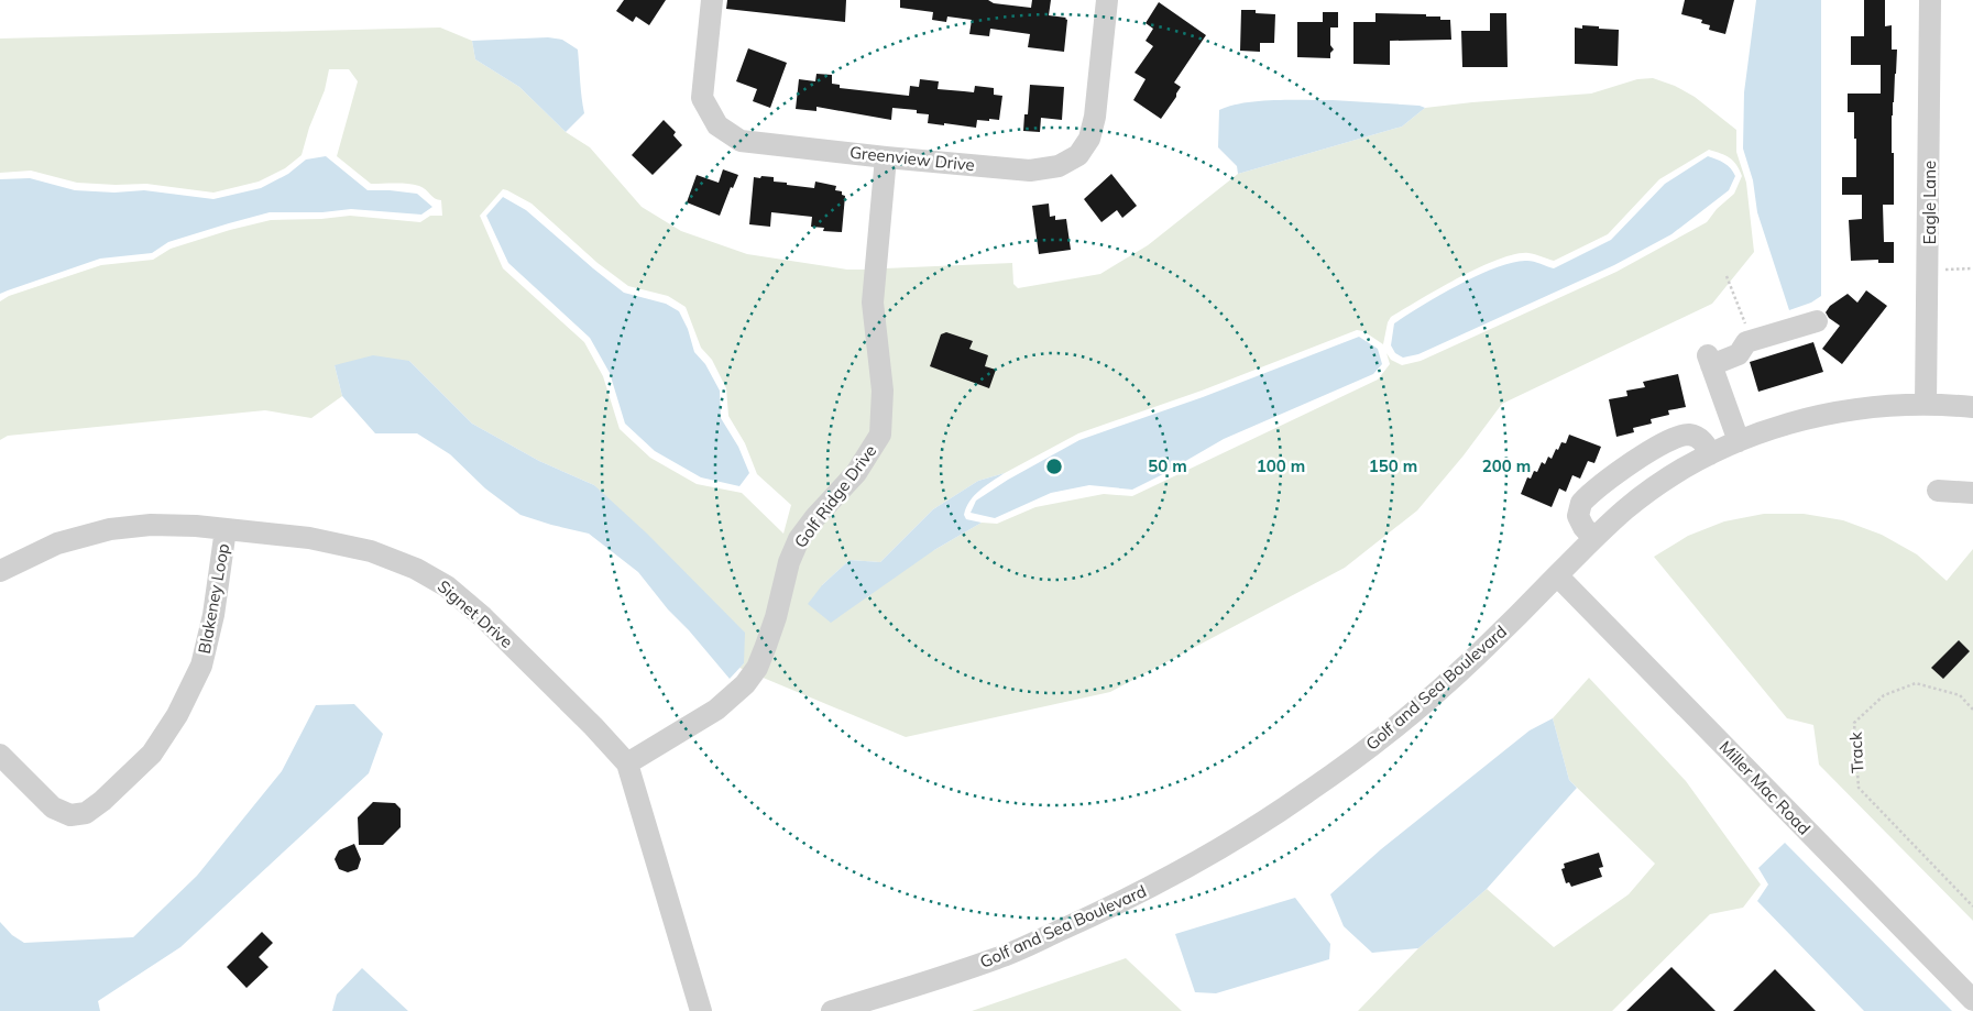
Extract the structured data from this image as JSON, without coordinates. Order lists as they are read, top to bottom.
{
  "streets": {
    "street": [
      "Greenview Drive",
      "Eagle Lane",
      "Golf Ridge Drive",
      "Blakeney Loop",
      "Signet Drive",
      "Golf and Sea Boulevard",
      "Miller Mac Road"
    ],
    "path": ["Track"]
  },
  "crossings": [
    ["Greenview Drive", "Golf Ridge Drive"],
    ["Eagle Lane", "Golf and Sea Boulevard"],
    ["Golf Ridge Drive", "Signet Drive"],
    ["Blakeney Loop", "Signet Drive"],
    ["Golf and Sea Boulevard", "Miller Mac Road"]
  ],
  "rings": [
    "50 m",
    "100 m",
    "150 m",
    "200 m"
  ]
}
